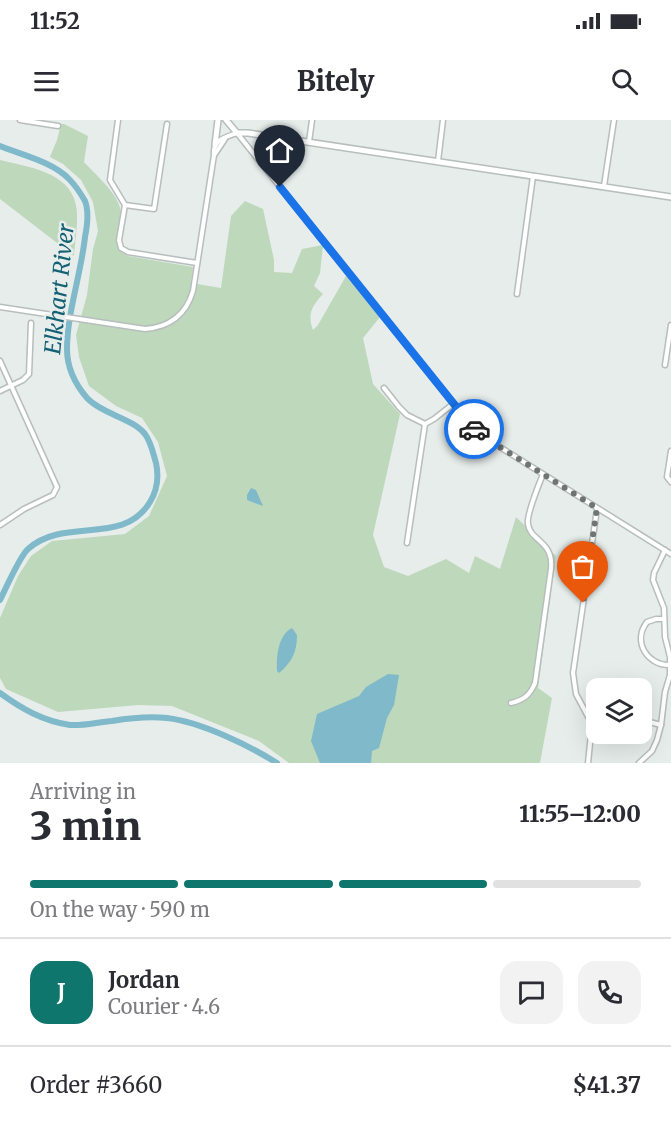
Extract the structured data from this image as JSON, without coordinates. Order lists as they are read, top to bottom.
{
  "water": ["Elkhart River"],
  "page": {
    "status": "11:52",
    "header": "Bitely",
    "heading": ["3 min", "Arriving in", "11:55–12:00"],
    "panel": [
      "Jordan",
      "Courier · 4.6",
      "Order #3660",
      "$41.37"
    ],
    "bar": "On the way · 590 m",
    "round": "J"
  }
}
